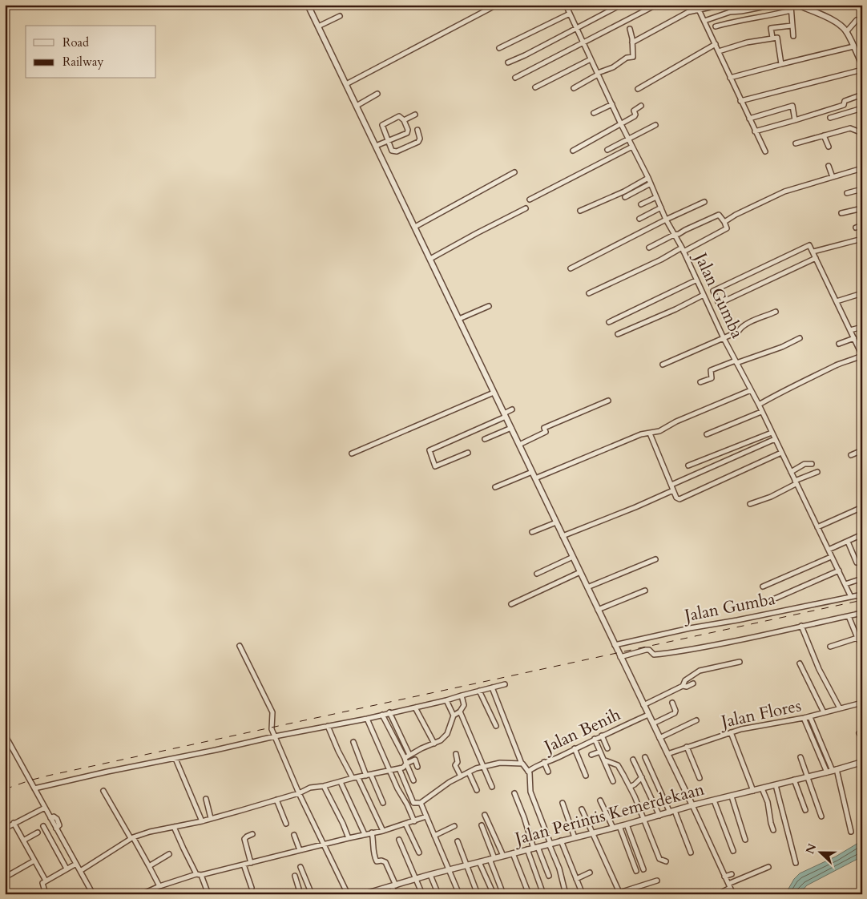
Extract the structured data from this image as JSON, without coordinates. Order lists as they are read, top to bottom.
{
  "streets": {
    "street": [
      "Jalan Gumba",
      "Jalan Flores",
      "Jalan Benih",
      "Jalan Perintis Kemerdekaan"
    ]
  },
  "legend": ["Road", "Railway"],
  "north": "left"
}
